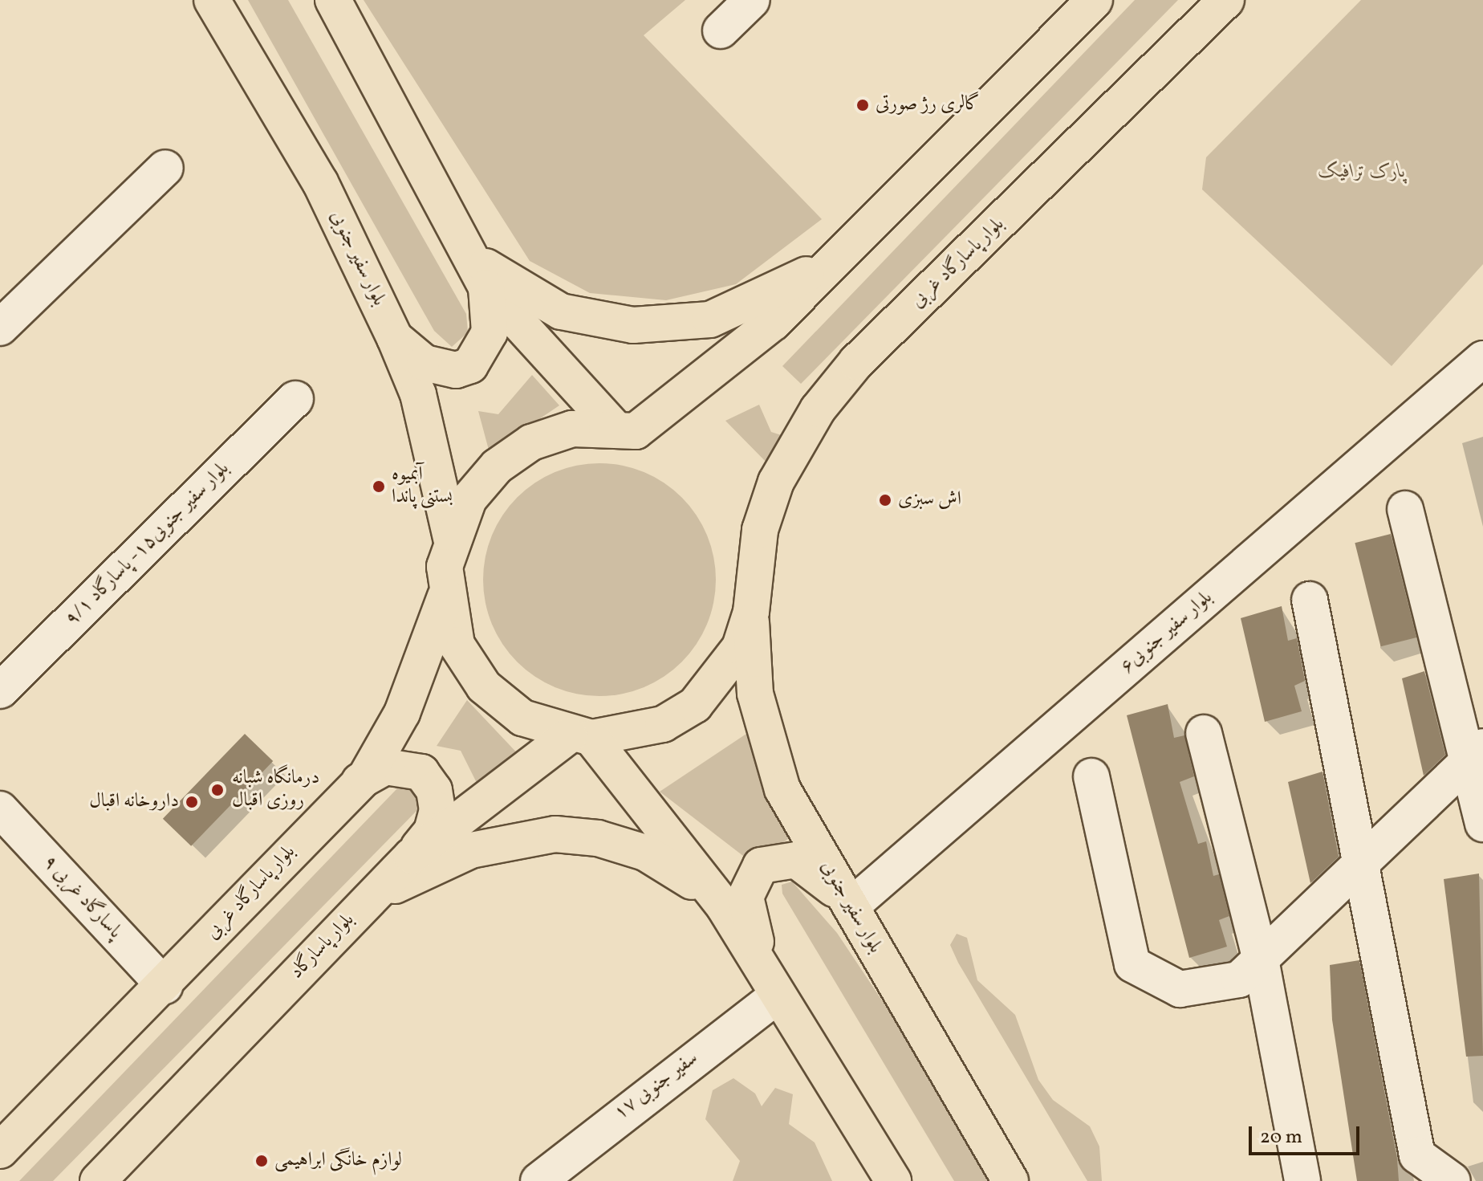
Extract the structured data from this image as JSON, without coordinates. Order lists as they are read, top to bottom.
{
  "streets": {
    "main road": ["بلوار سفیر جنوبی", "بلوار پاسارگاد غربی", "بلوار پاسارگاد"],
    "street": [
      "بلوار سفیر جنوبی۱۵- پاسارگاد ۹/۱",
      "بلوار سفیر جنوبی۶",
      "پاسارگاد غربی ۹",
      "سفیر جنوبی ۱۷"
    ]
  },
  "crossings": [
    ["بلوار سفیر جنوبی", "بلوار پاسارگاد غربی"],
    ["بلوار سفیر جنوبی", "بلوار سفیر جنوبی۶"],
    ["بلوار پاسارگاد غربی", "پاسارگاد غربی ۹"]
  ],
  "parks": ["پارک ترافیک"],
  "places": [
    "گالری رژ صورتی",
    "آبمیوه بستنی پاندا",
    "اش سبزی",
    "درمانگاه شبانه روزی اقبال",
    "داروخانه اقبال",
    "لوازم خانگی ابراهیمی"
  ],
  "scale_bar": "20 m"
}
